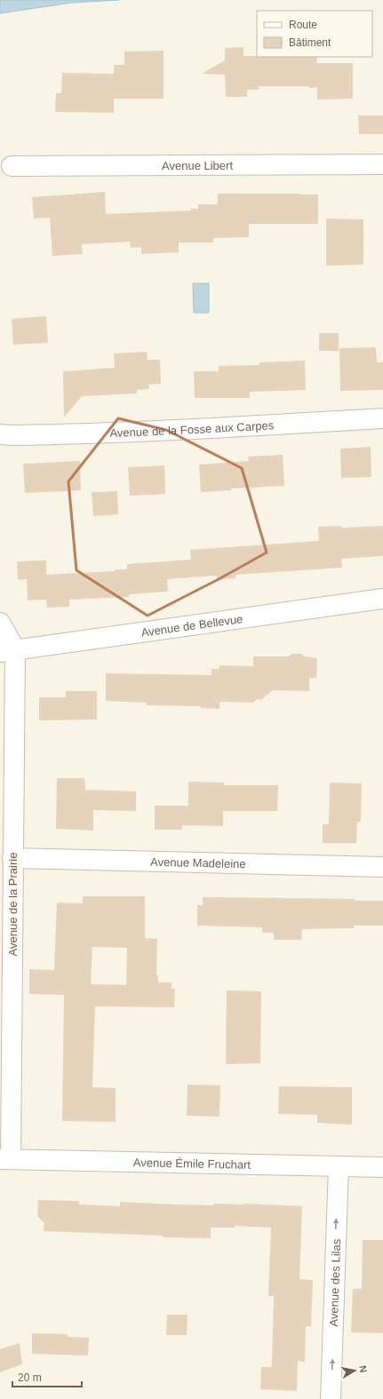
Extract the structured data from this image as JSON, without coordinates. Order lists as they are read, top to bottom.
{
  "streets": {
    "street": [
      "Avenue Libert",
      "Avenue de la Fosse aux Carpes",
      "Avenue de Bellevue",
      "Avenue Madeleine",
      "Avenue de la Prairie",
      "Avenue Émile Fruchart",
      "Avenue des Lilas"
    ]
  },
  "crossings": [
    ["Avenue de Bellevue", "Avenue de la Prairie"],
    ["Avenue Madeleine", "Avenue de la Prairie"],
    ["Avenue de la Prairie", "Avenue Émile Fruchart"],
    ["Avenue Émile Fruchart", "Avenue des Lilas"]
  ],
  "one_way": ["Avenue des Lilas"],
  "legend": ["Route", "Bâtiment"],
  "scale_bar": "20 m",
  "north": "right"
}
